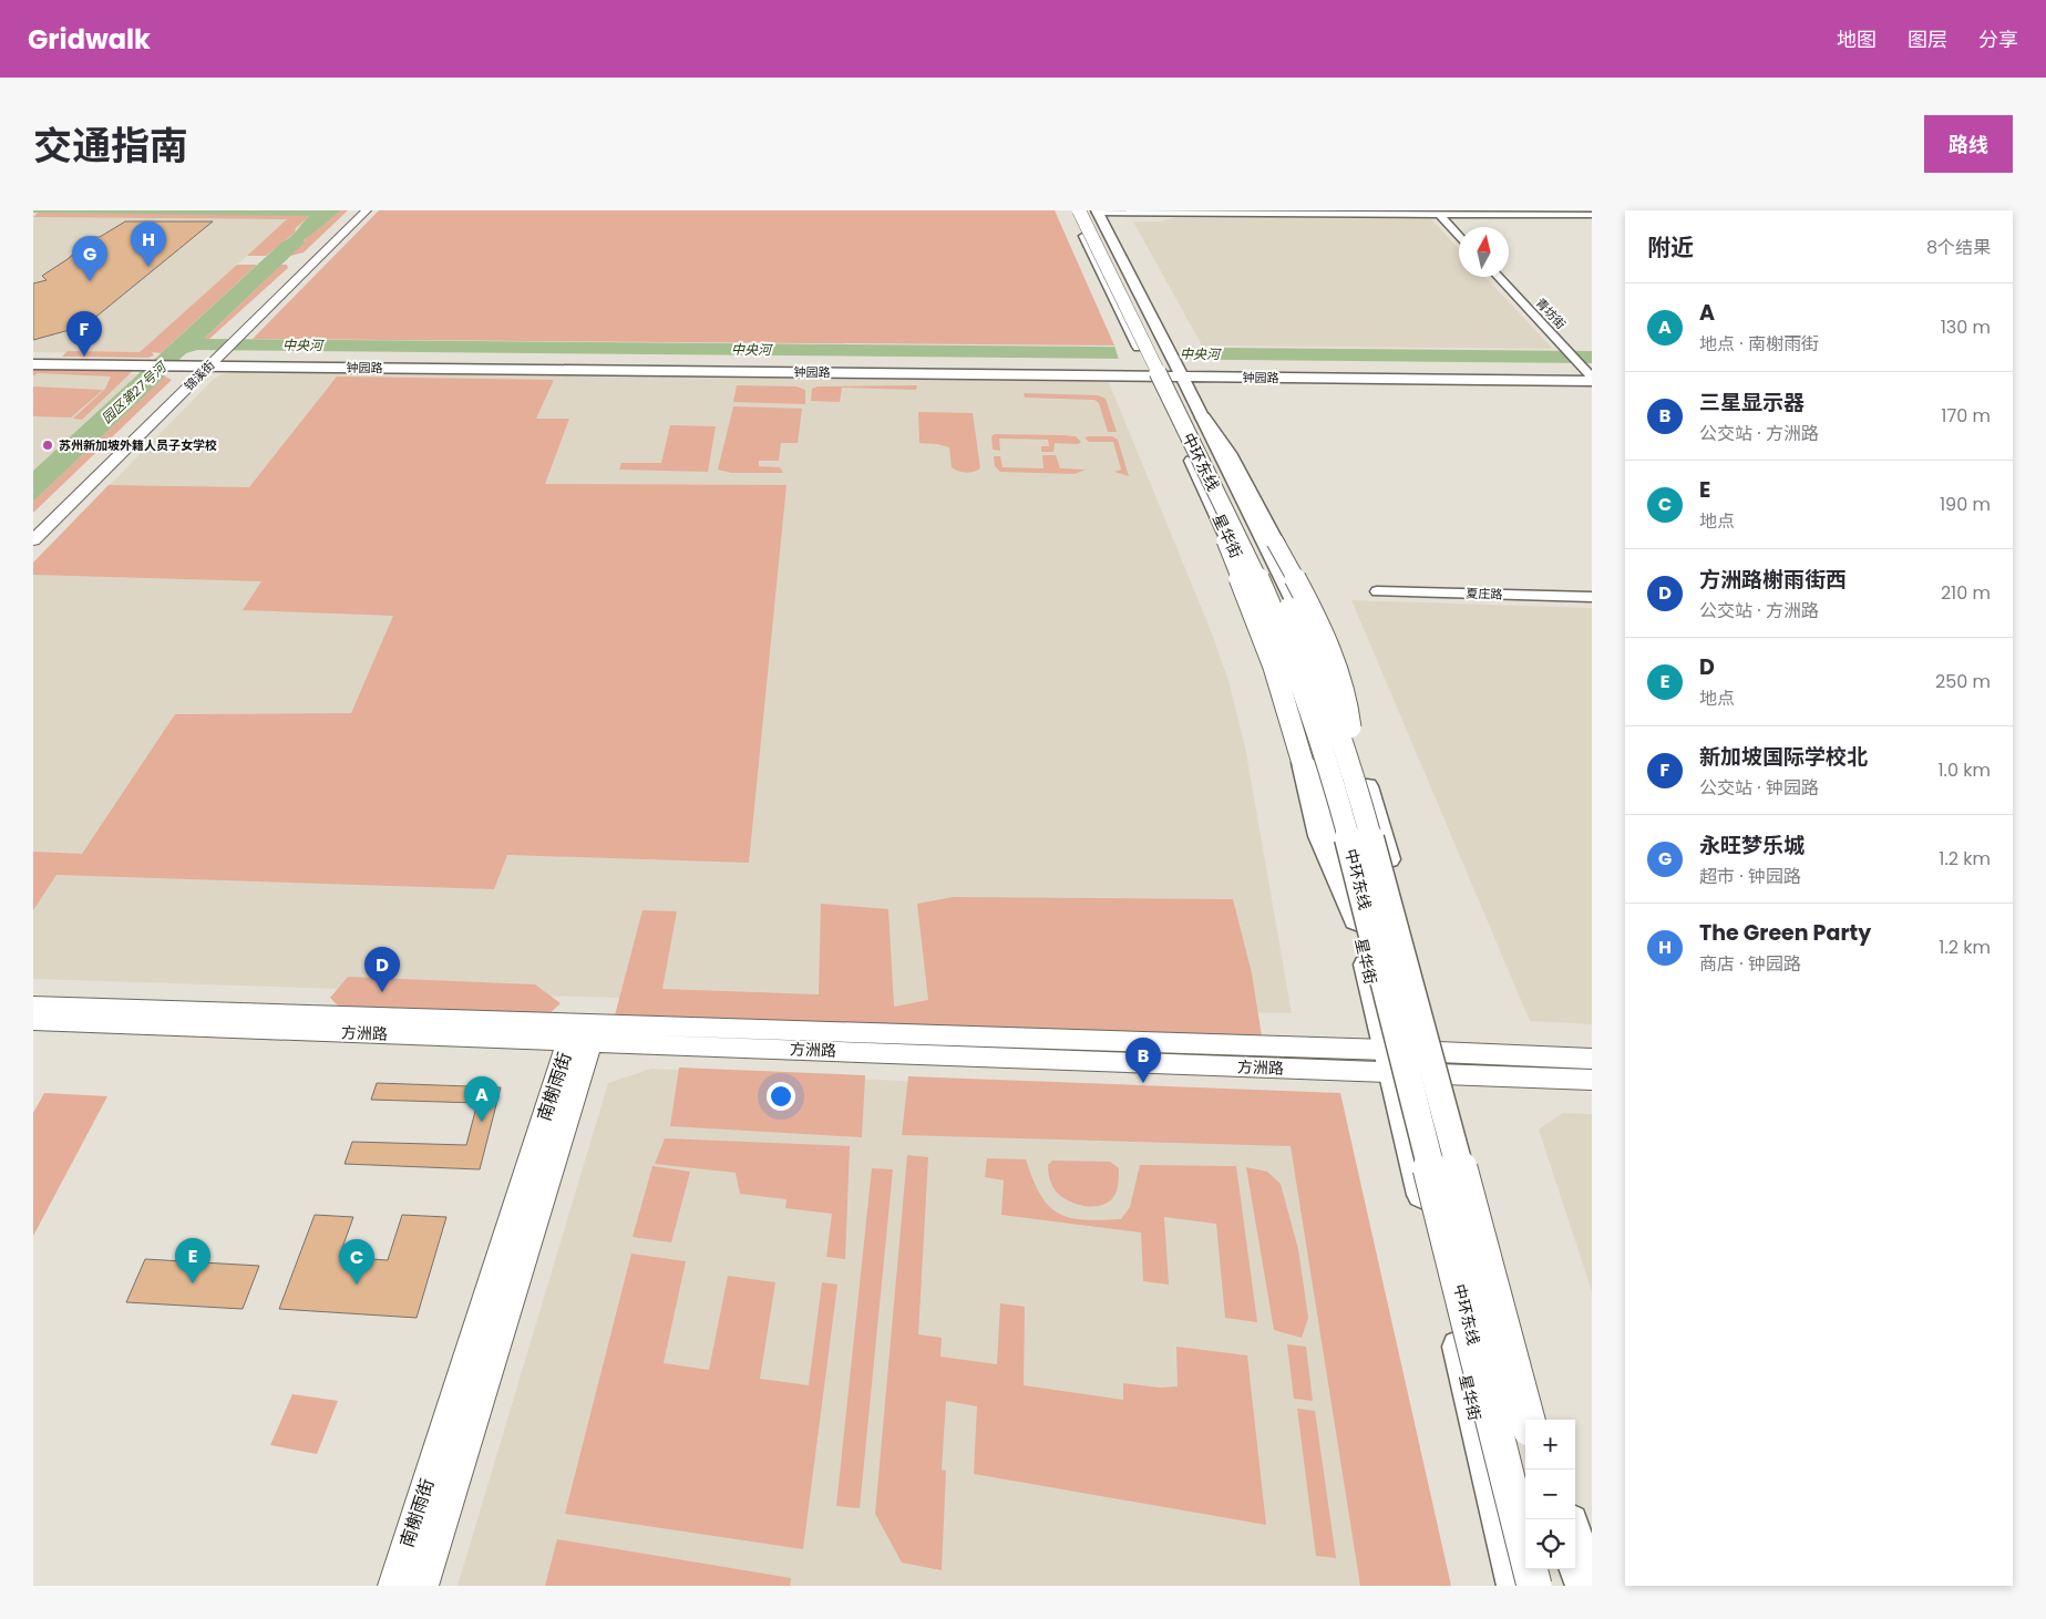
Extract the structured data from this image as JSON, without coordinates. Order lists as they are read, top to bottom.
{
  "streets": {
    "highway": ["中环东线"],
    "main road": [
      "钟园路",
      "锦溪街",
      "星华街",
      "方洲路",
      "南榭雨街"
    ],
    "street": ["青坊街", "夏庄路"]
  },
  "crossings": [
    ["青坊街", "钟园路"],
    ["钟园路", "锦溪街"],
    ["钟园路", "中环东线"],
    ["钟园路", "星华街"],
    ["中环东线", "星华街"],
    ["星华街", "方洲路"],
    ["方洲路", "南榭雨街"]
  ],
  "water": ["中央河", "园区第27号河"],
  "places": ["苏州新加坡外籍人员子女学校"],
  "north": "top",
  "page": {
    "header": "Gridwalk",
    "nav": ["地图", "图层", "分享"],
    "title": "交通指南",
    "buttons": "路线",
    "heading": ["附近", "8个结果"],
    "pins": [
      "H",
      "G",
      "F",
      "D",
      "B",
      "A",
      "E",
      "C"
    ],
    "list": [
      {
        "mark": "A",
        "name": "A",
        "note": "地点 · 南榭雨街",
        "value": "130 m"
      },
      {
        "mark": "B",
        "name": "三星显示器",
        "note": "公交站 · 方洲路",
        "value": "170 m"
      },
      {
        "mark": "C",
        "name": "E",
        "note": "地点",
        "value": "190 m"
      },
      {
        "mark": "D",
        "name": "方洲路榭雨街西",
        "note": "公交站 · 方洲路",
        "value": "210 m"
      },
      {
        "mark": "E",
        "name": "D",
        "note": "地点",
        "value": "250 m"
      },
      {
        "mark": "F",
        "name": "新加坡国际学校北",
        "note": "公交站 · 钟园路",
        "value": "1.0 km"
      },
      {
        "mark": "G",
        "name": "永旺梦乐城",
        "note": "超市 · 钟园路",
        "value": "1.2 km"
      },
      {
        "mark": "H",
        "name": "The Green Party",
        "note": "商店 · 钟园路",
        "value": "1.2 km"
      }
    ],
    "map_buttons": ["+", "−"]
  }
}
